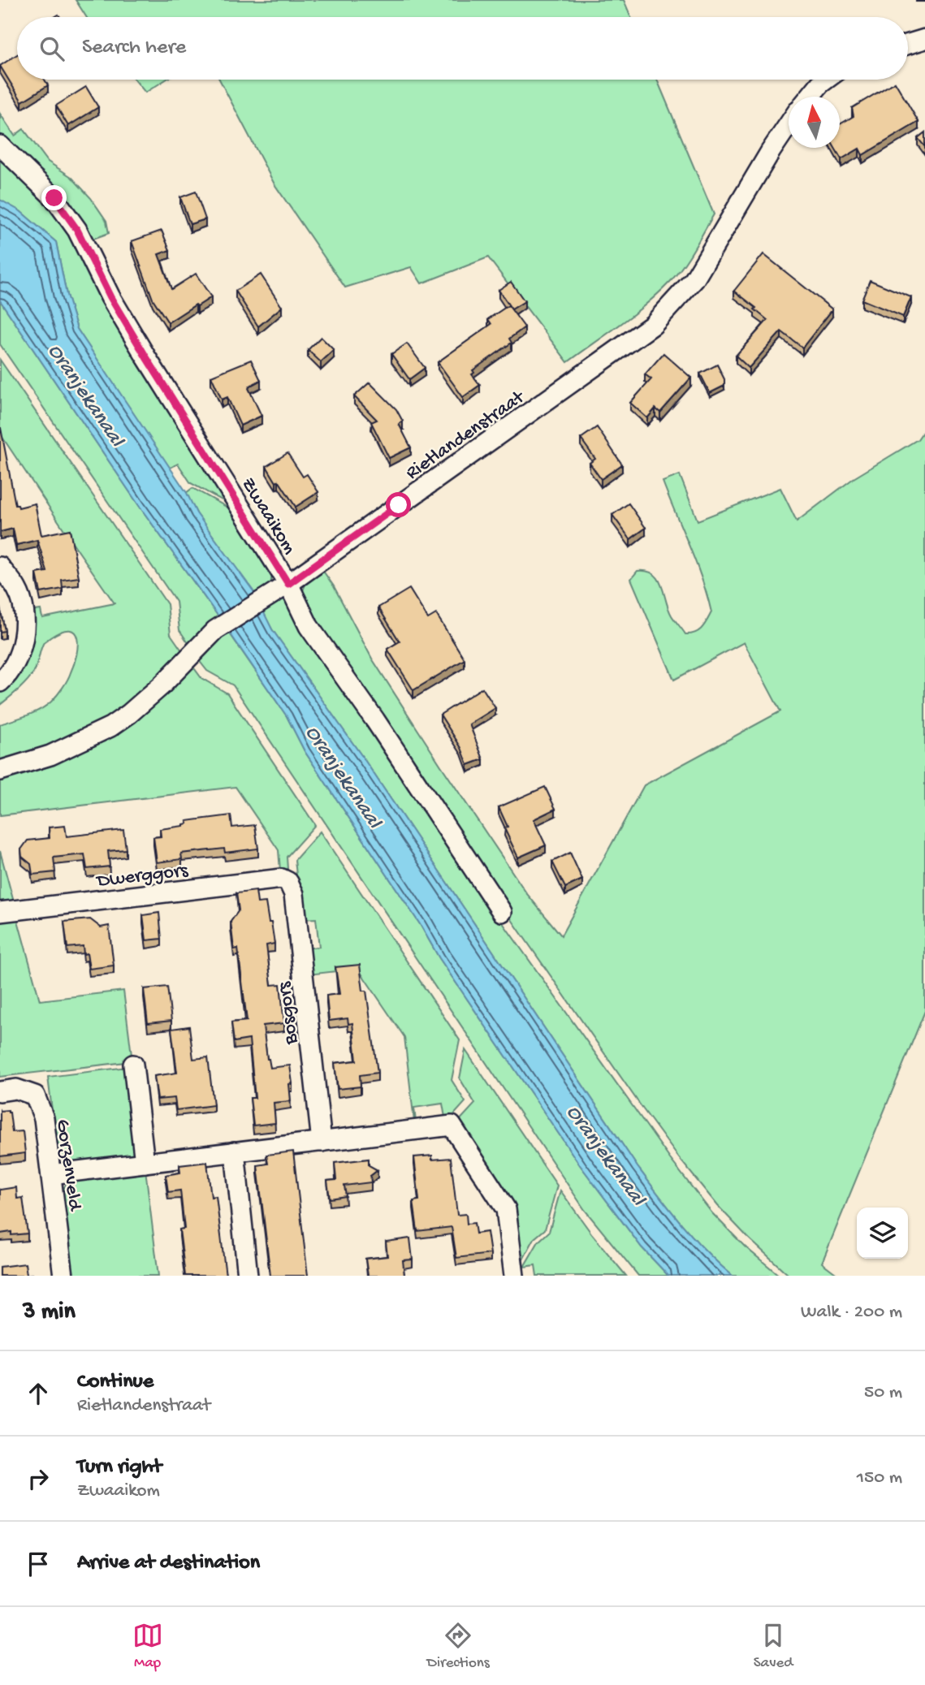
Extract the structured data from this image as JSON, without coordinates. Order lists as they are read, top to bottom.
{
  "streets": {
    "street": [
      "Rietlandenstraat",
      "Zwaaikom",
      "Dwerggors",
      "Bosgors",
      "Gorzenveld"
    ]
  },
  "crossings": [
    ["Rietlandenstraat", "Zwaaikom"],
    ["Dwerggors", "Bosgors"]
  ],
  "water": ["Oranjekanaal"],
  "north": "top",
  "page": {
    "search": "Search here",
    "heading": ["3 min", "Walk · 200 m"],
    "list": [
      ["Continue", "Rietlandenstraat", "50 m"],
      ["Turn right", "Zwaaikom", "150 m"],
      "Arrive at destination"
    ],
    "nav": ["Map", "Directions", "Saved"]
  }
}
